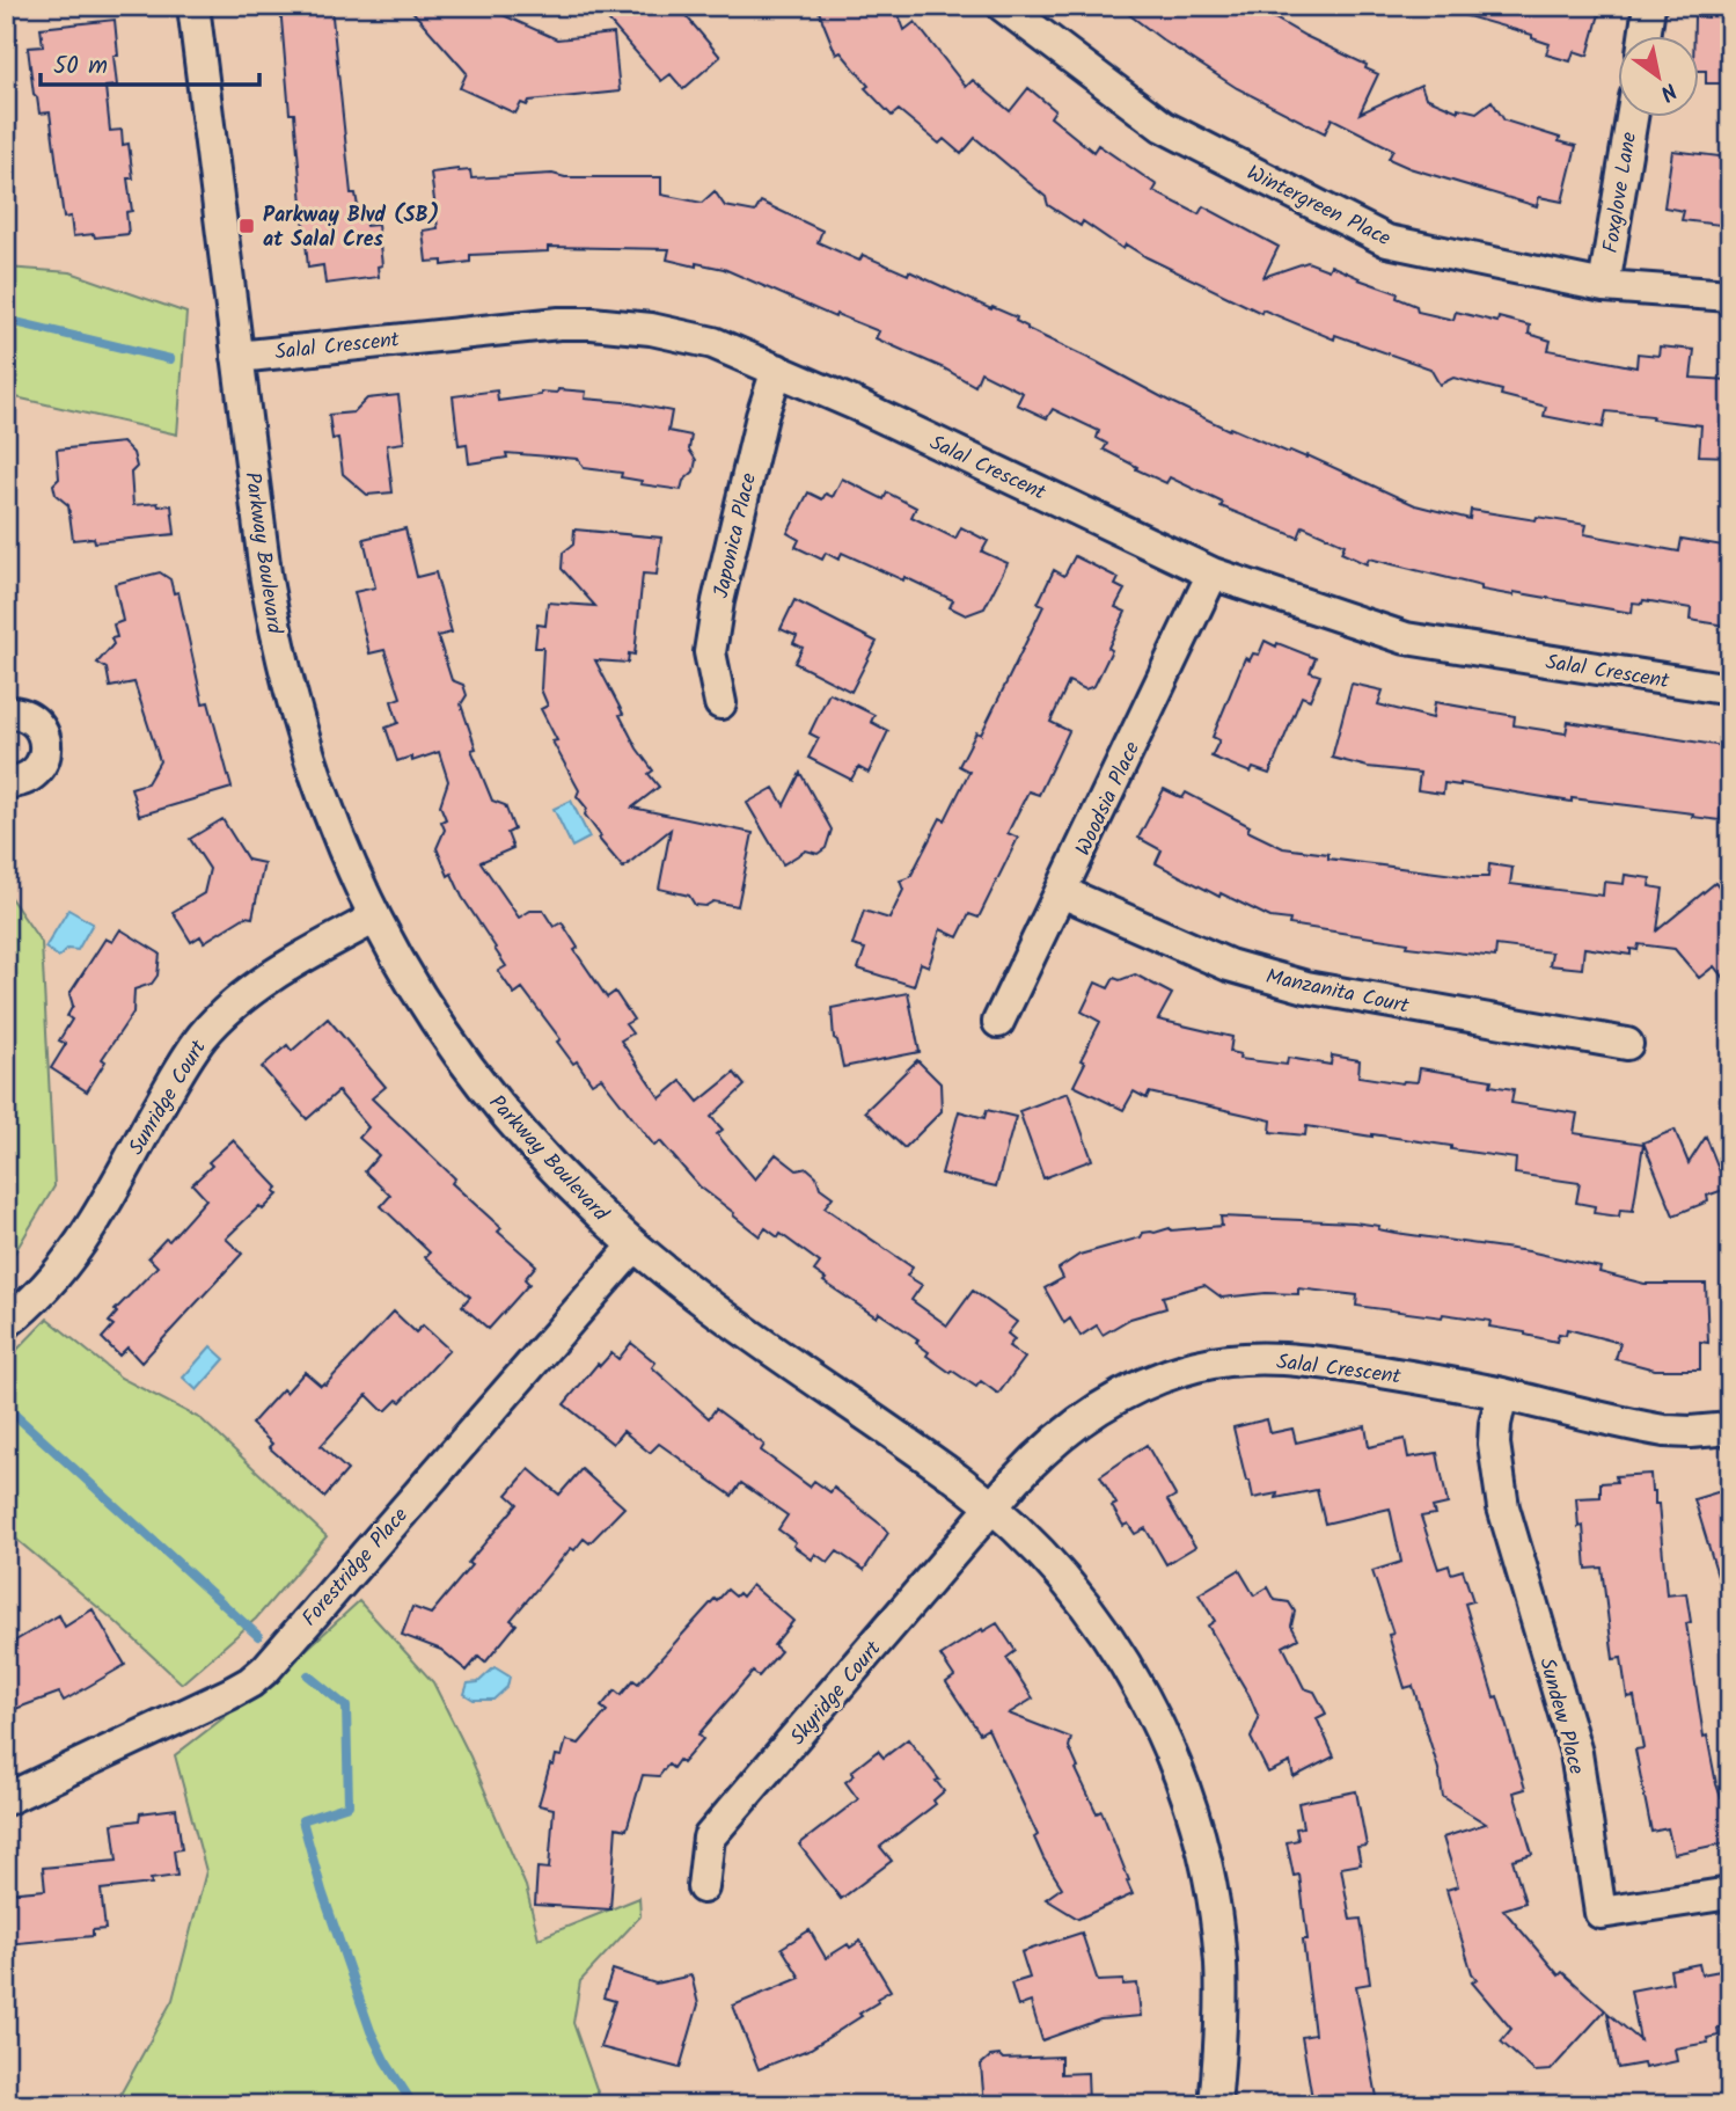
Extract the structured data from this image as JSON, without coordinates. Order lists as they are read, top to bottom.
{
  "streets": {
    "street": [
      "Foxglove Lane",
      "Wintergreen Place",
      "Salal Crescent",
      "Japonica Place",
      "Parkway Boulevard",
      "Woodsia Place",
      "Manzanita Court",
      "Sunridge Court",
      "Forestridge Place",
      "Skyridge Court",
      "Sundew Place"
    ]
  },
  "crossings": [
    ["Foxglove Lane", "Wintergreen Place"],
    ["Salal Crescent", "Japonica Place"],
    ["Salal Crescent", "Parkway Boulevard"],
    ["Salal Crescent", "Woodsia Place"],
    ["Salal Crescent", "Skyridge Court"],
    ["Salal Crescent", "Sundew Place"],
    ["Parkway Boulevard", "Sunridge Court"],
    ["Parkway Boulevard", "Forestridge Place"],
    ["Parkway Boulevard", "Skyridge Court"],
    ["Woodsia Place", "Manzanita Court"]
  ],
  "places": {
    "transit": ["Parkway Blvd (SB) at Salal Cres"]
  },
  "scale_bar": "50 m",
  "north": "bottom right"
}
